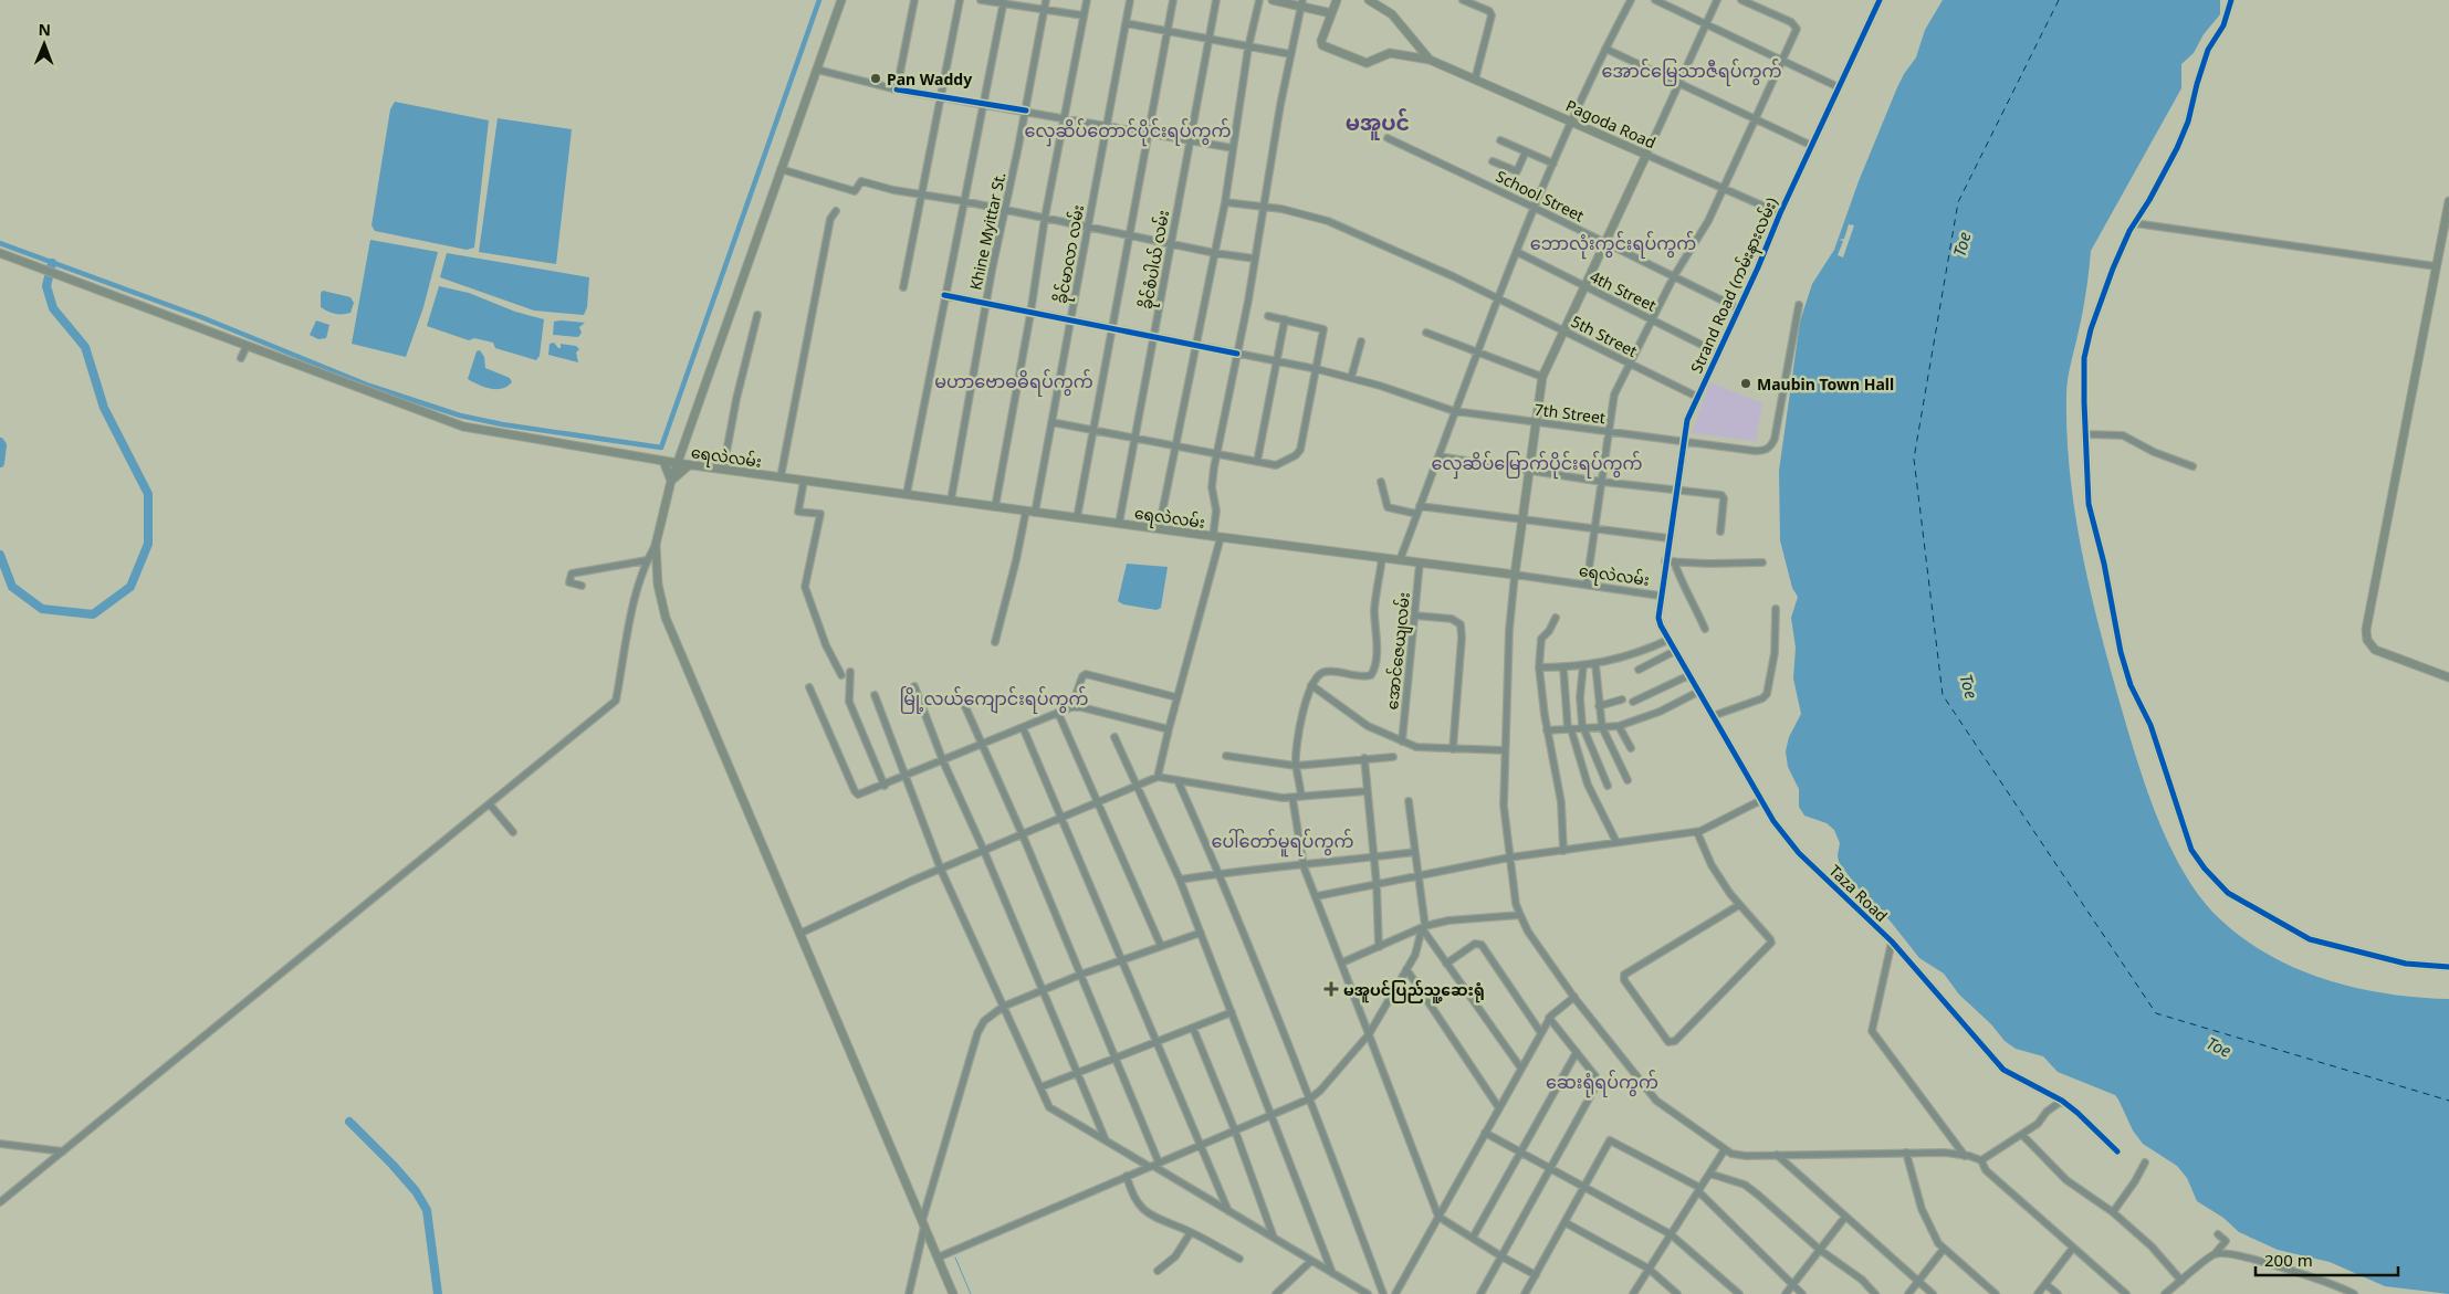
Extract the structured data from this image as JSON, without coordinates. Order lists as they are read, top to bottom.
{
  "streets": {
    "main road": ["Pagoda Road", "ရေလဲလမ်း"],
    "street": [
      "School Street",
      "Khine Myittar St.",
      "ခိုင်မာလာ လမ်း",
      "ခိုင်စံပါယ် လမ်း",
      "Strand Road (ကမ်းနားလမ်း)",
      "4th Street",
      "5th Street",
      "7th Street",
      "အောင်ဇေယျလမ်း",
      "Taza Road"
    ]
  },
  "crossings": [
    ["Pagoda Road", "Strand Road (ကမ်းနားလမ်း)"],
    ["School Street", "Strand Road (ကမ်းနားလမ်း)"],
    ["Khine Myittar St.", "7th Street"],
    ["Khine Myittar St.", "ရေလဲလမ်း"],
    ["ခိုင်မာလာ လမ်း", "7th Street"],
    ["ခိုင်မာလာ လမ်း", "ရေလဲလမ်း"],
    ["ခိုင်စံပါယ် လမ်း", "7th Street"],
    ["ခိုင်စံပါယ် လမ်း", "ရေလဲလမ်း"],
    ["Strand Road (ကမ်းနားလမ်း)", "4th Street"],
    ["Strand Road (ကမ်းနားလမ်း)", "5th Street"],
    ["Strand Road (ကမ်းနားလမ်း)", "7th Street"],
    ["Strand Road (ကမ်းနားလမ်း)", "ရေလဲလမ်း"],
    ["Strand Road (ကမ်းနားလမ်း)", "Taza Road"],
    ["ရေလဲလမ်း", "အောင်ဇေယျလမ်း"],
    ["ရေလဲလမ်း", "Taza Road"]
  ],
  "districts": [
    "အောင်မြေသာဇီရပ်ကွက်",
    "မအူပင်",
    "လှေဆိပ်တောင်ပိုင်းရပ်ကွက်",
    "ဘောလုံးကွင်းရပ်ကွက်",
    "မဟာဗောဓဓိရပ်ကွက်",
    "လှေဆိပ်မြောက်ပိုင်းရပ်ကွက်",
    "မြို့လယ်ကျောင်းရပ်ကွက်",
    "ပေါ်တော်မူရပ်ကွက်",
    "ဆေးရုံရပ်ကွက်"
  ],
  "water": ["Toe"],
  "places": {
    "other": ["Pan Waddy", "Maubin Town Hall"],
    "health": ["မအူပင်ပြည်သူ့ဆေးရုံ"]
  },
  "scale_bar": "200 m",
  "north": "top"
}
